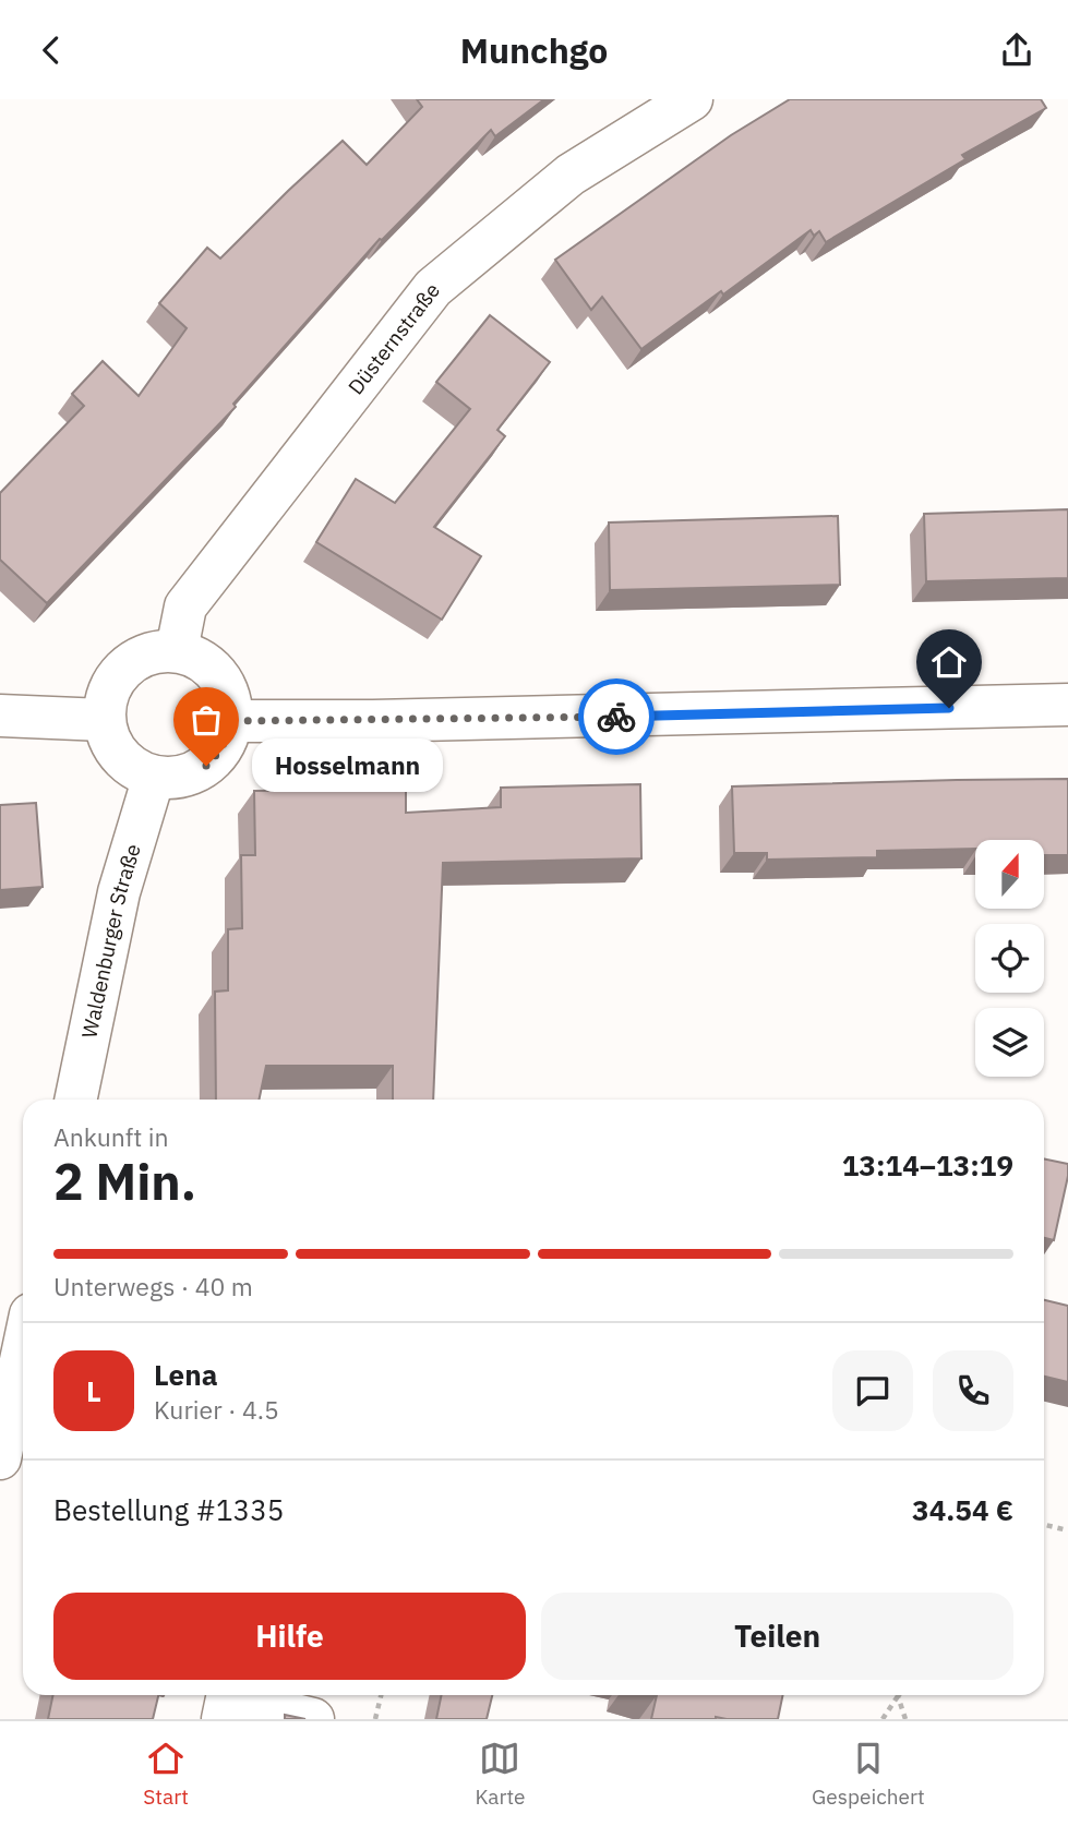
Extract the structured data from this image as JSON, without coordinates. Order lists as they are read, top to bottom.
{
  "streets": {
    "street": ["Düsternstraße", "Waldenburger Straße"]
  },
  "crossings": [
    ["Düsternstraße", "Waldenburger Straße"]
  ],
  "places": ["Hosselmann"],
  "north": "top",
  "page": {
    "header": "Munchgo",
    "bubble": "Hosselmann",
    "heading": ["2 Min.", "Ankunft in", "13:14–13:19"],
    "panel": [
      "Lena",
      "Kurier · 4.5",
      "Bestellung #1335",
      "34.54 €"
    ],
    "bar": "Unterwegs · 40 m",
    "round": "L",
    "buttons": ["Hilfe", "Teilen"],
    "tabs": ["Start", "Karte", "Gespeichert"]
  }
}
